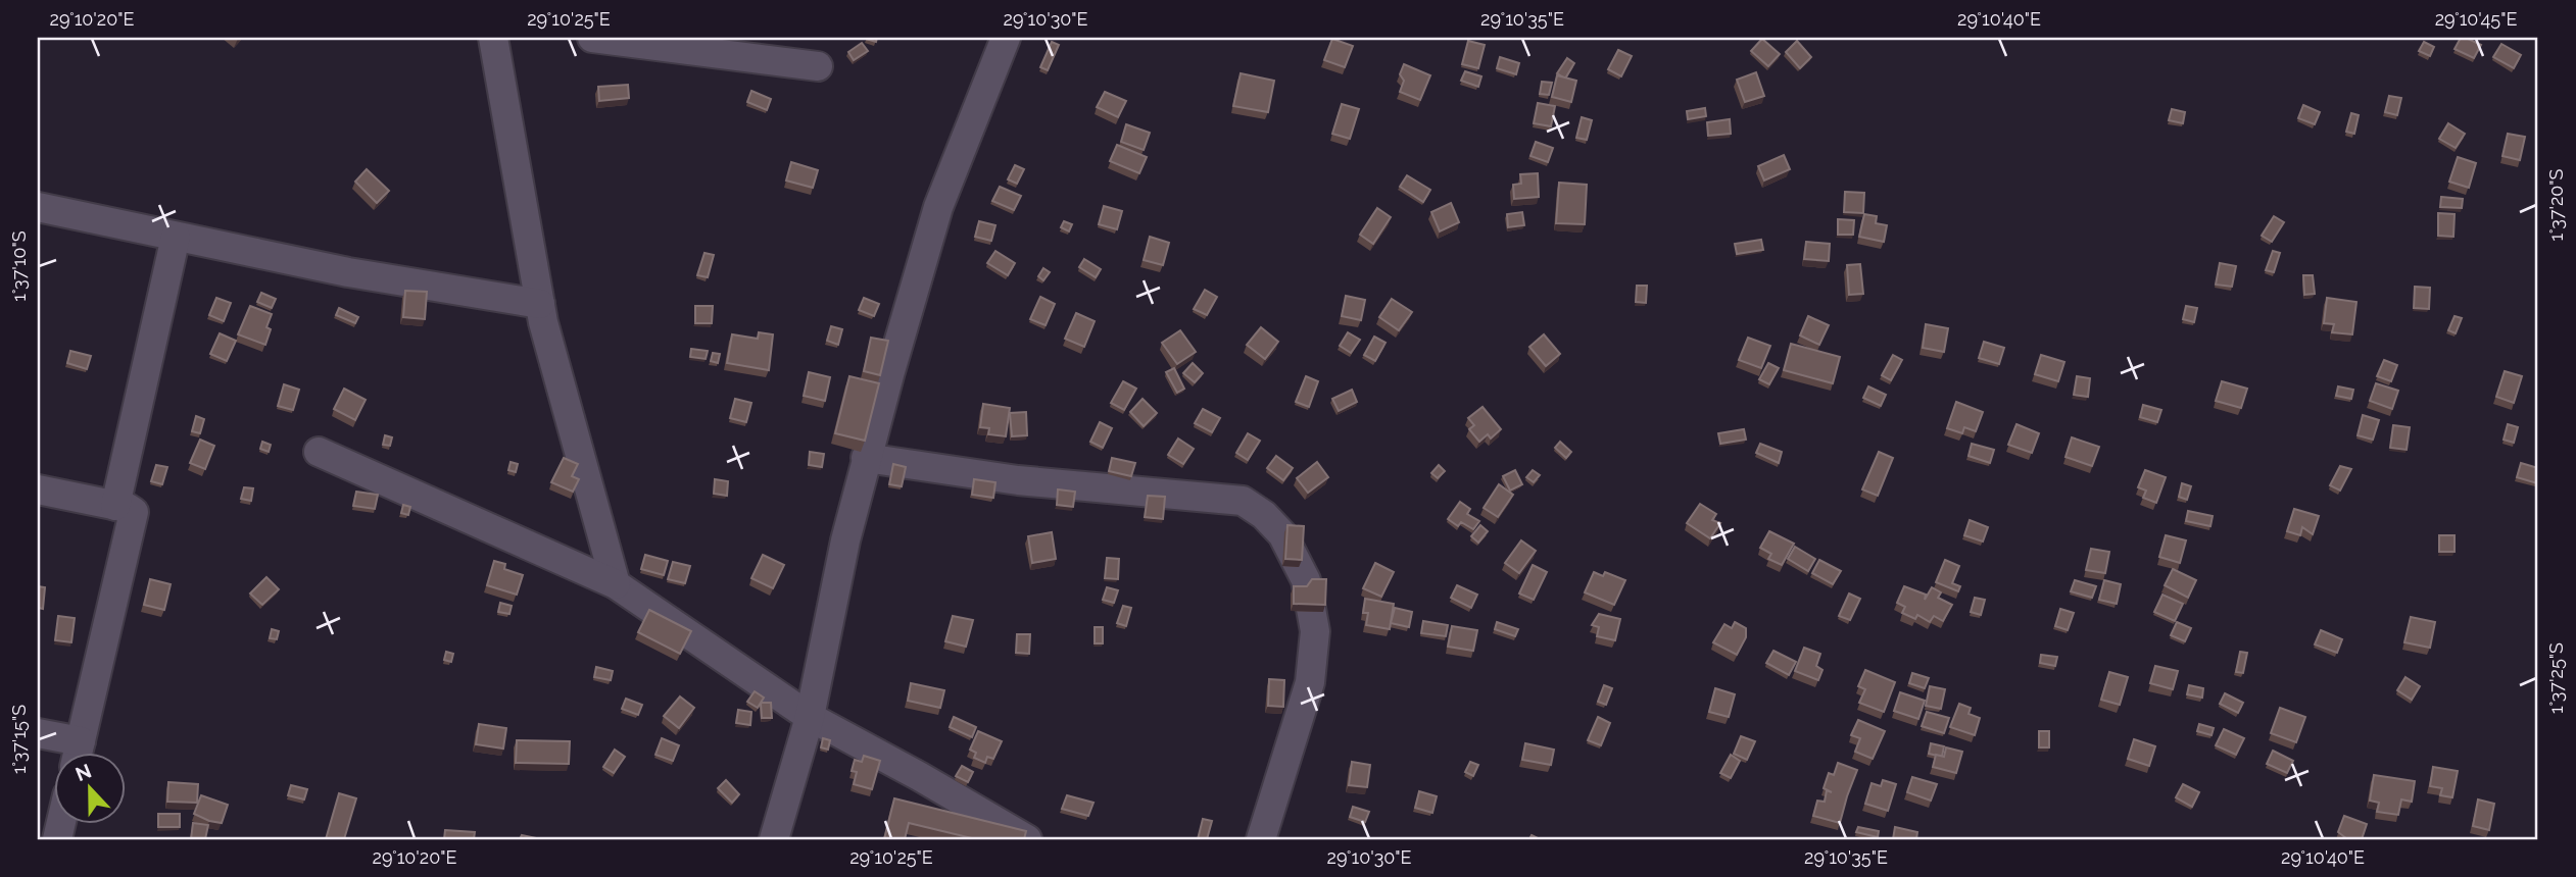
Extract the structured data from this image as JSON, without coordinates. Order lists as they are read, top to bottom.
{
  "north": "top",
  "coordinates": [
    "29°10'20\"E",
    "29°10'25\"E",
    "29°10'30\"E",
    "29°10'35\"E",
    "29°10'40\"E",
    "29°10'45\"E",
    "1°37'20\"S",
    "1°37'10\"S",
    "1°37'25\"S",
    "1°37'15\"S"
  ]
}
